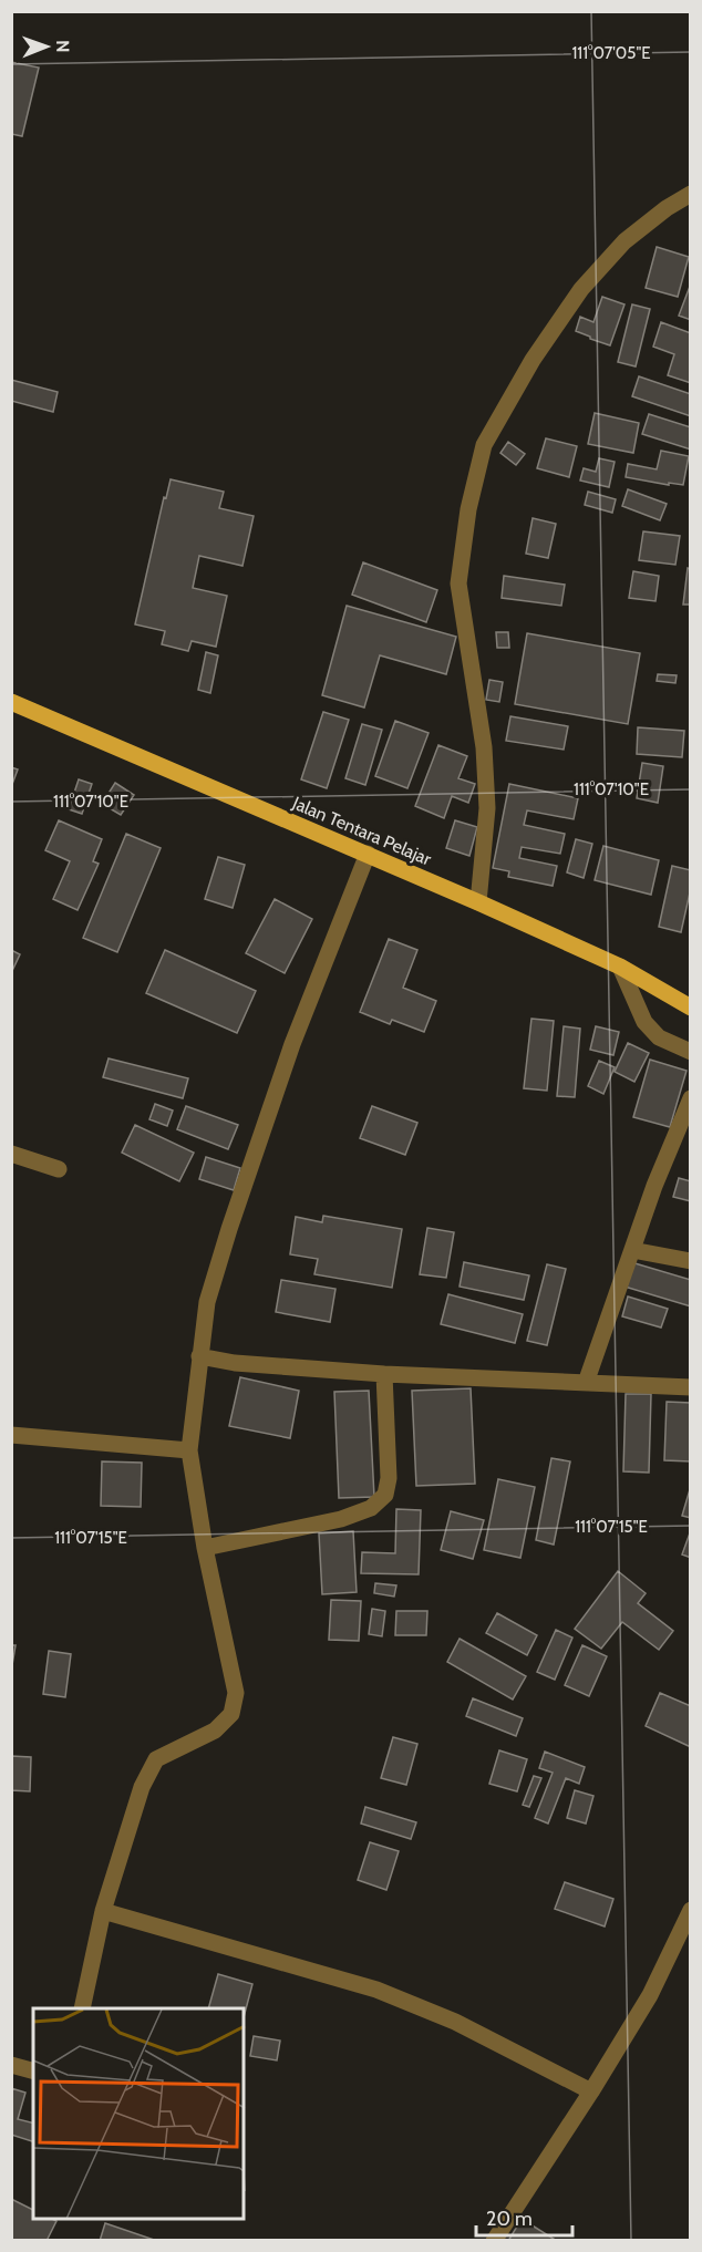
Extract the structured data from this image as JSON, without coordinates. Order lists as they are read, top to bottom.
{
  "streets": {
    "main road": ["Jalan Tentara Pelajar"]
  },
  "scale_bar": "20 m",
  "north": "right",
  "coordinates": ["111°07'05\"E", "111°07'10\"E", "111°07'15\"E"]
}
